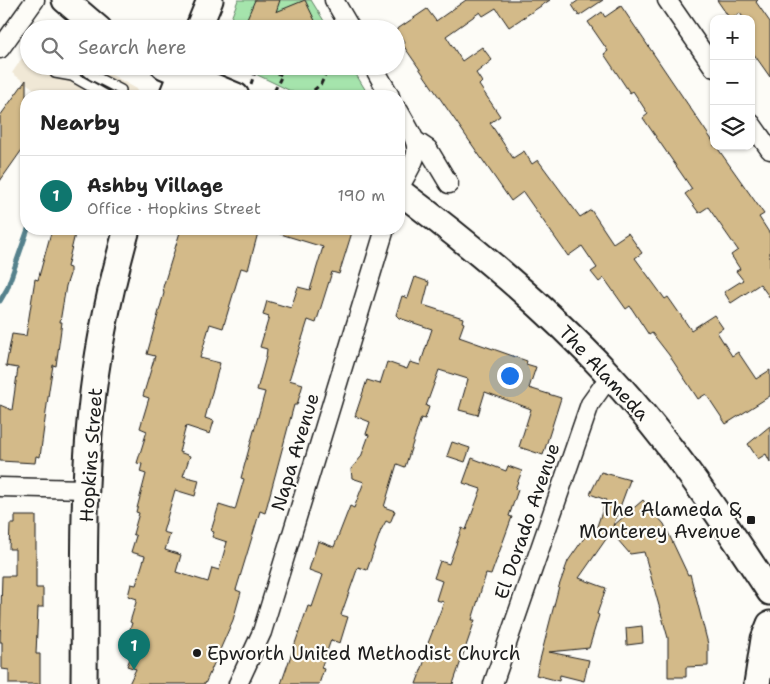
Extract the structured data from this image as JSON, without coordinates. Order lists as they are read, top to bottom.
{
  "streets": {
    "street": [
      "The Alameda",
      "Napa Avenue",
      "Hopkins Street",
      "El Dorado Avenue"
    ]
  },
  "crossings": [
    ["The Alameda", "El Dorado Avenue"]
  ],
  "places": {
    "transit": ["The Alameda & Monterey Avenue"],
    "other": ["Epworth United Methodist Church"]
  },
  "page": {
    "map_buttons": ["+", "−"],
    "search": "Search here",
    "heading": "Nearby",
    "list": [
      {
        "mark": "1",
        "name": "Ashby Village",
        "note": "Office · Hopkins Street",
        "value": "190 m"
      }
    ],
    "pins": "1"
  }
}
